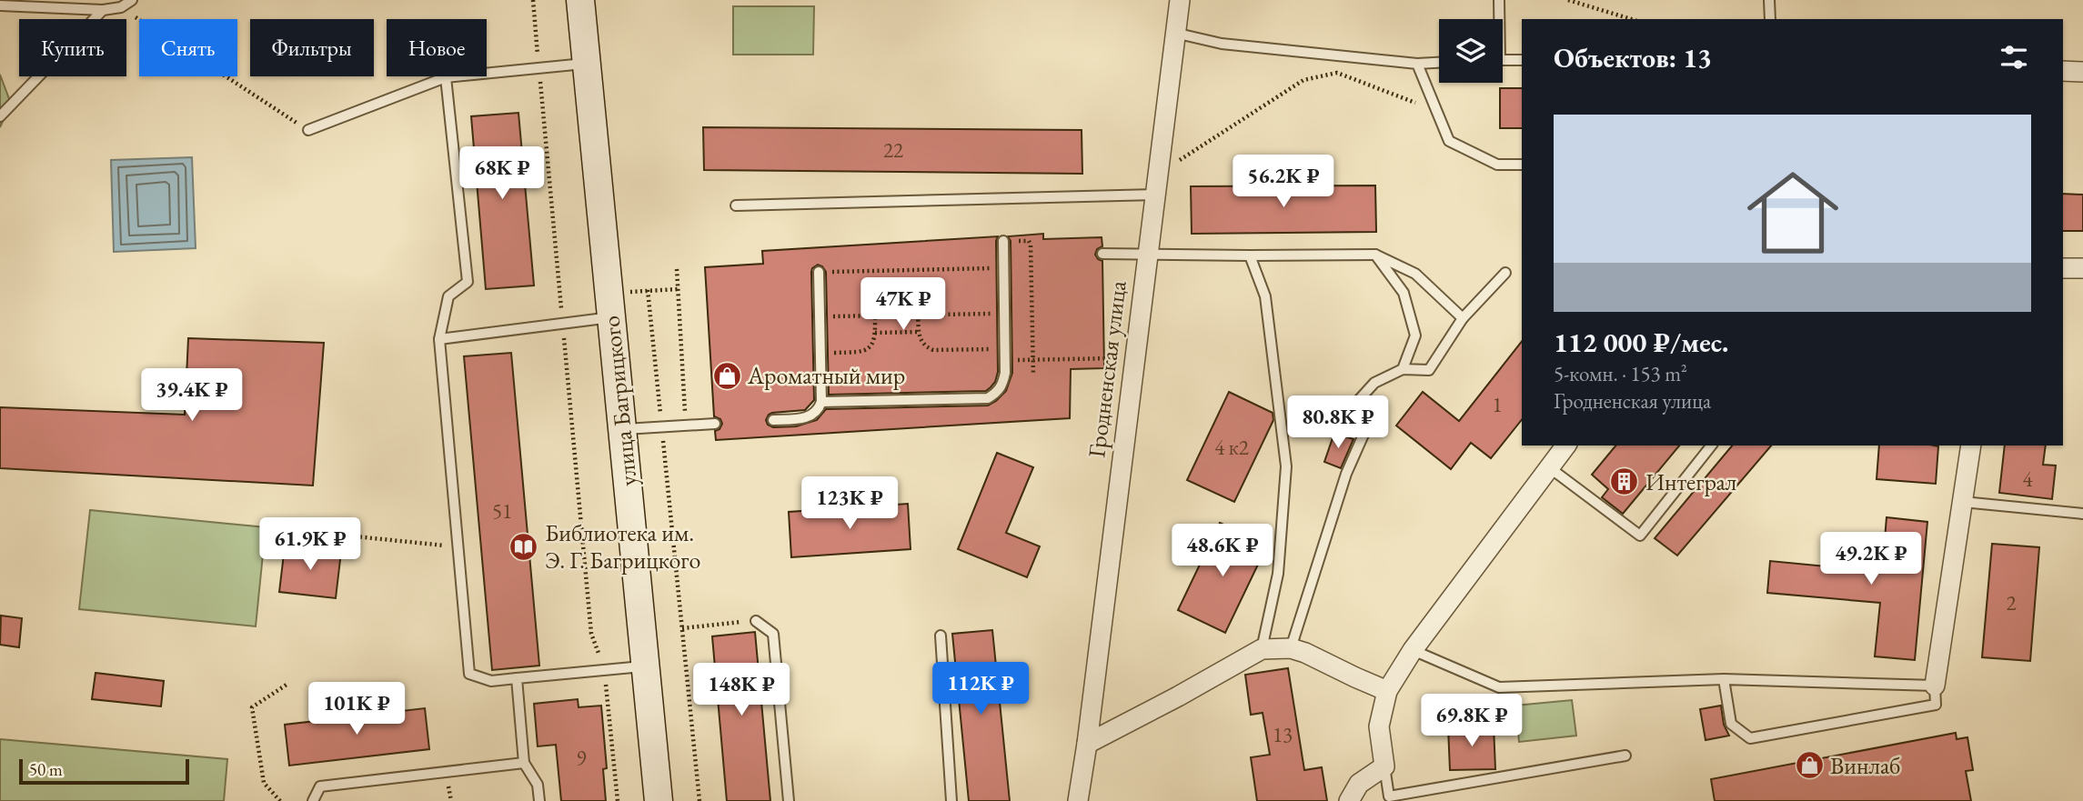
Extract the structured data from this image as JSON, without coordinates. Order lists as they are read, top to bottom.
{
  "streets": {
    "street": ["Гродненская улица", "улица Багрицкого"]
  },
  "places": {
    "shop": ["Ароматный мир", "Винлаб"],
    "building": ["Интеграл"],
    "library": ["Библиотека им. Э. Г. Багрицкого"]
  },
  "house_numbers": [
    "22",
    "1",
    "4 к2",
    "4",
    "51",
    "2",
    "13",
    "9"
  ],
  "scale_bar": "50 m",
  "page": {
    "chip": [
      "Купить",
      "Снять",
      "Фильтры",
      "Новое"
    ],
    "heading": "Объектов: 13",
    "list": [
      {
        "name": "112 000 ₽/мес.",
        "note": "5-комн. · 153 m² · Гродненская улица"
      }
    ],
    "price": [
      "68K ₽",
      "56.2K ₽",
      "47K ₽",
      "39.4K ₽",
      "80.8K ₽",
      "123K ₽",
      "61.9K ₽",
      "48.6K ₽",
      "49.2K ₽",
      "112K ₽",
      "148K ₽",
      "101K ₽",
      "69.8K ₽"
    ],
    "scale": "50 m"
  }
}
